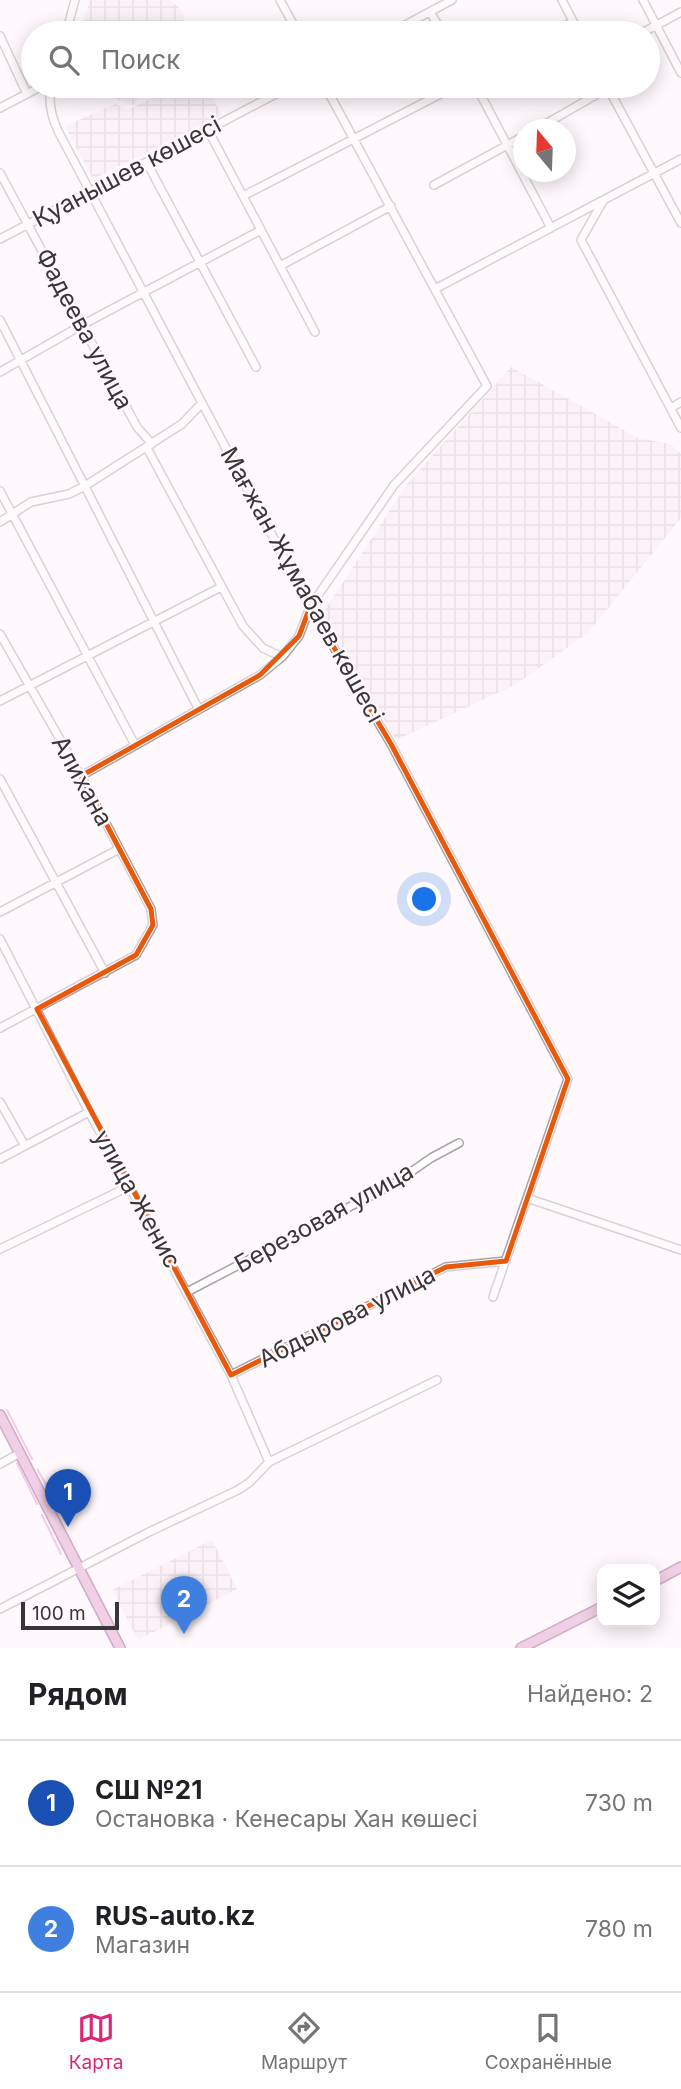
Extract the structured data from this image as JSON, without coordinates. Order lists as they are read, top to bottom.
{
  "streets": {
    "street": [
      "Қуанышев көшесі",
      "Фадеева улица",
      "Мағжан Жұмабаев көшесі",
      "Алихана",
      "улица Женис",
      "Березовая улица",
      "Абдырова улица"
    ]
  },
  "crossings": [
    ["Қуанышев көшесі", "Фадеева улица"],
    ["Қуанышев көшесі", "Мағжан Жұмабаев көшесі"],
    ["улица Женис", "Березовая улица"],
    ["улица Женис", "Абдырова улица"]
  ],
  "scale_bar": "100 m",
  "north": "top",
  "page": {
    "search": "Поиск",
    "pins": ["1", "2"],
    "scale": "100 m",
    "heading": ["Рядом", "Найдено: 2"],
    "list": [
      {
        "mark": "1",
        "name": "СШ №21",
        "note": "Остановка · Кенесары Хан көшесі",
        "value": "730 m"
      },
      {
        "mark": "2",
        "name": "RUS-auto.kz",
        "note": "Магазин",
        "value": "780 m"
      }
    ],
    "nav": ["Карта", "Маршрут", "Сохранённые"]
  }
}
